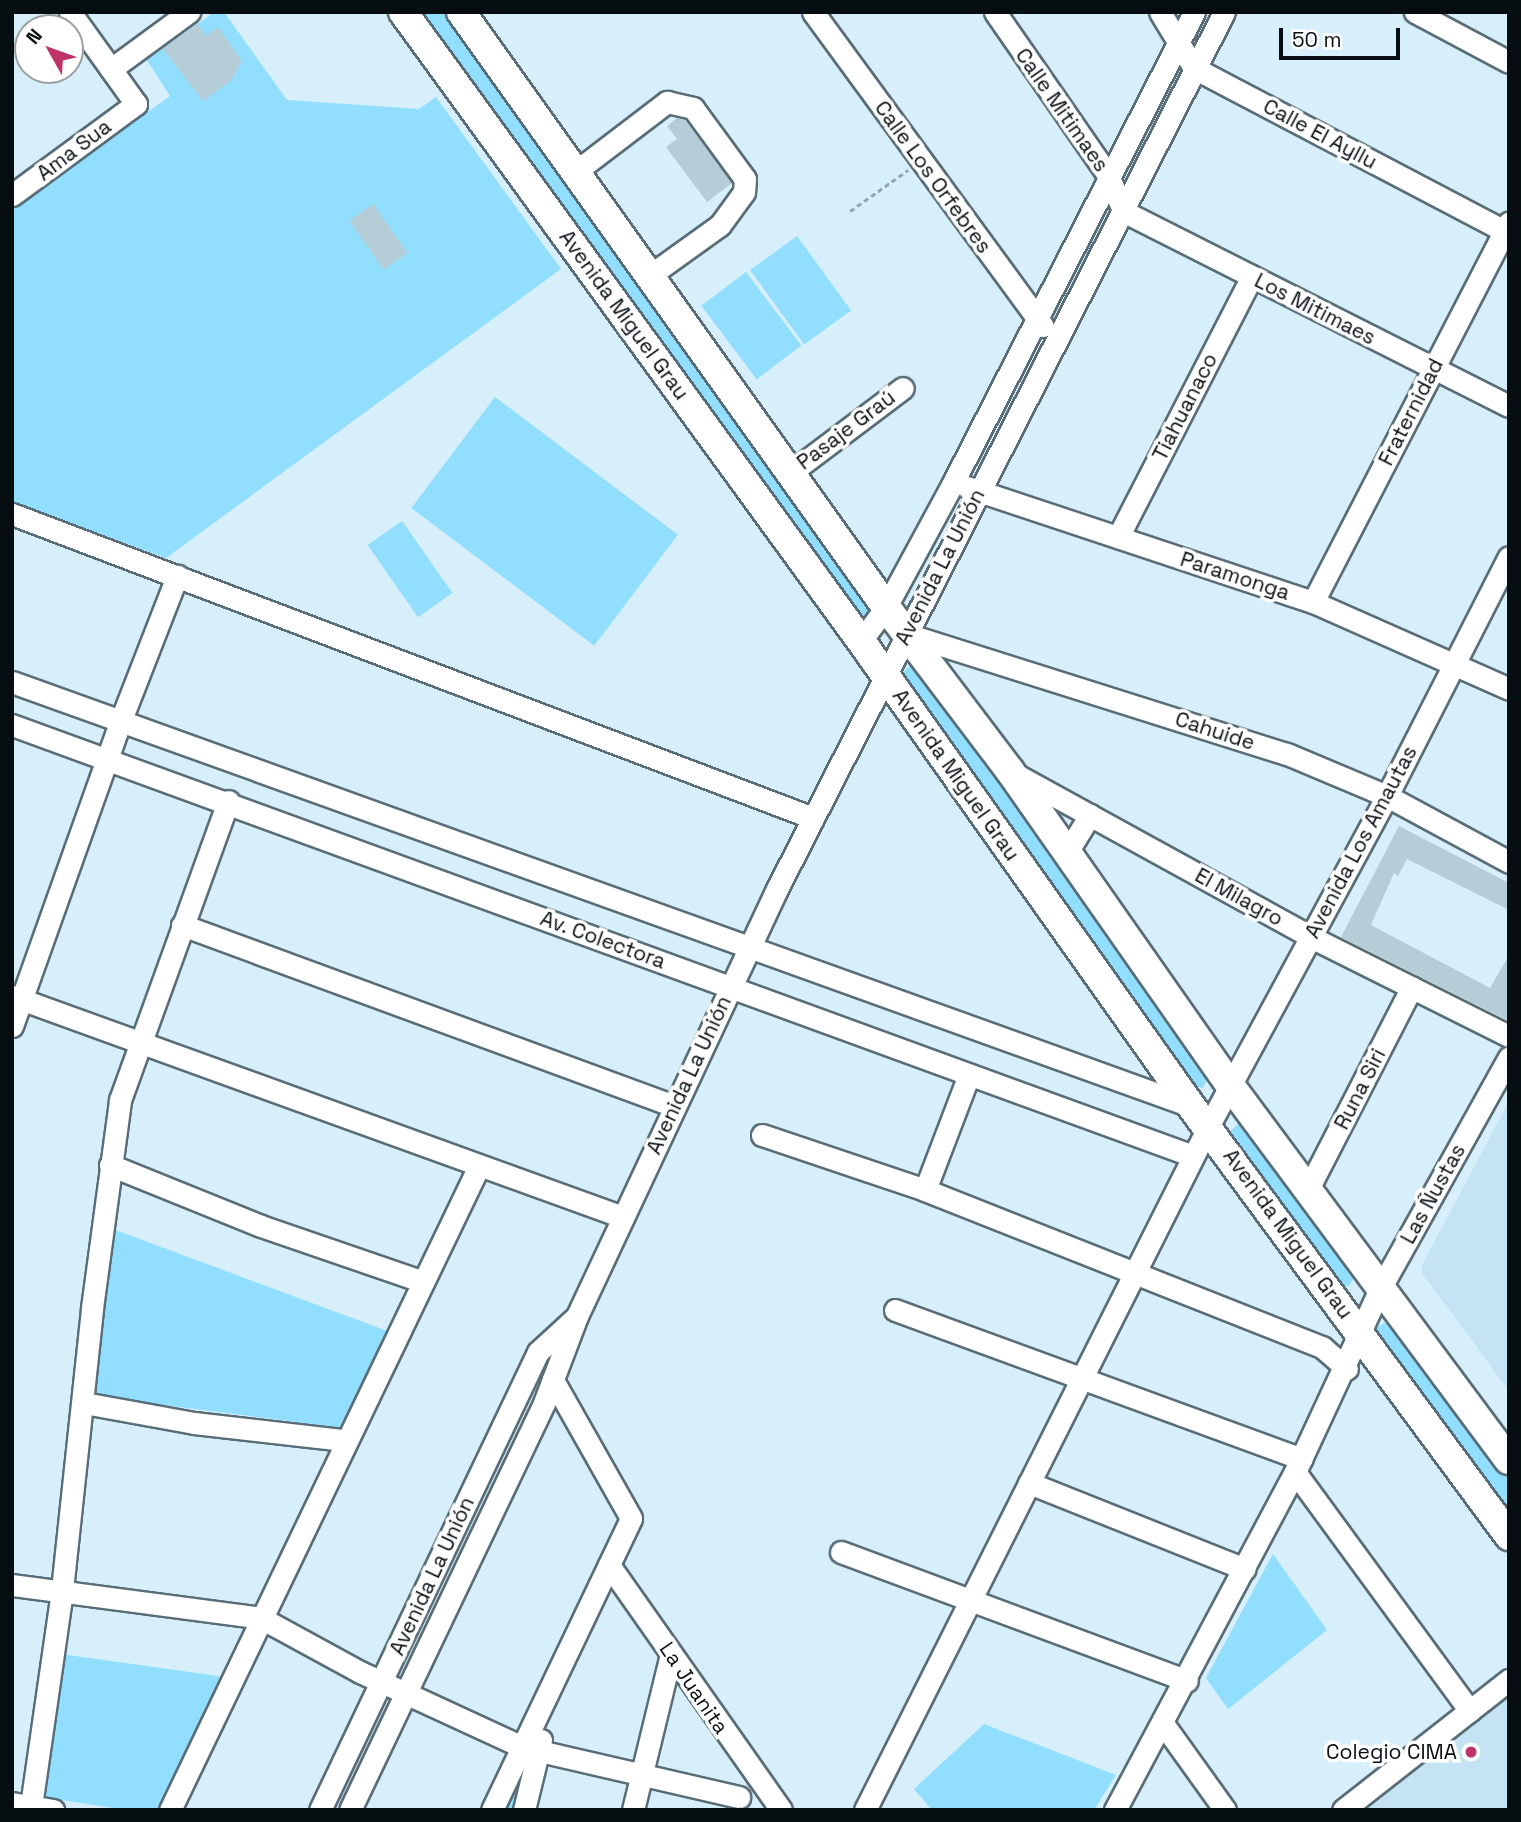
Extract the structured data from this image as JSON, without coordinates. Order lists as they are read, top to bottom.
{
  "streets": {
    "main road": ["Avenida Miguel Grau"],
    "street": [
      "Calle Mitimaes",
      "Calle El Ayllu",
      "Ama Sua",
      "Calle Los Orfebres",
      "Los Mitimaes",
      "Tiahuanaco",
      "Fraternidad",
      "Pasaje Graú",
      "Avenida La Unión",
      "Paramonga",
      "Cahuide",
      "Avenida Los Amautas",
      "El Milagro",
      "Av. Colectora",
      "Runa Siri",
      "Las Ñustas",
      "La Juanita"
    ]
  },
  "crossings": [
    ["Calle Mitimaes", "Los Mitimaes"],
    ["Calle Mitimaes", "Avenida La Unión"],
    ["Calle El Ayllu", "Fraternidad"],
    ["Calle El Ayllu", "Avenida La Unión"],
    ["Calle Los Orfebres", "Avenida La Unión"],
    ["Los Mitimaes", "Tiahuanaco"],
    ["Los Mitimaes", "Fraternidad"],
    ["Los Mitimaes", "Avenida La Unión"],
    ["Avenida Miguel Grau", "Pasaje Graú"],
    ["Avenida Miguel Grau", "Avenida La Unión"],
    ["Avenida Miguel Grau", "Cahuide"],
    ["Avenida Miguel Grau", "Avenida Los Amautas"],
    ["Avenida Miguel Grau", "El Milagro"],
    ["Avenida Miguel Grau", "Av. Colectora"],
    ["Avenida Miguel Grau", "Runa Siri"],
    ["Avenida Miguel Grau", "Las Ñustas"],
    ["Tiahuanaco", "Paramonga"],
    ["Fraternidad", "Paramonga"],
    ["Avenida La Unión", "Paramonga"],
    ["Avenida La Unión", "Cahuide"],
    ["Avenida La Unión", "Av. Colectora"],
    ["Paramonga", "Avenida Los Amautas"],
    ["Cahuide", "Avenida Los Amautas"],
    ["Avenida Los Amautas", "El Milagro"],
    ["Avenida Los Amautas", "Av. Colectora"],
    ["El Milagro", "Runa Siri"]
  ],
  "places": ["Colegio CIMA"],
  "scale_bar": "50 m",
  "north": "top left"
}
